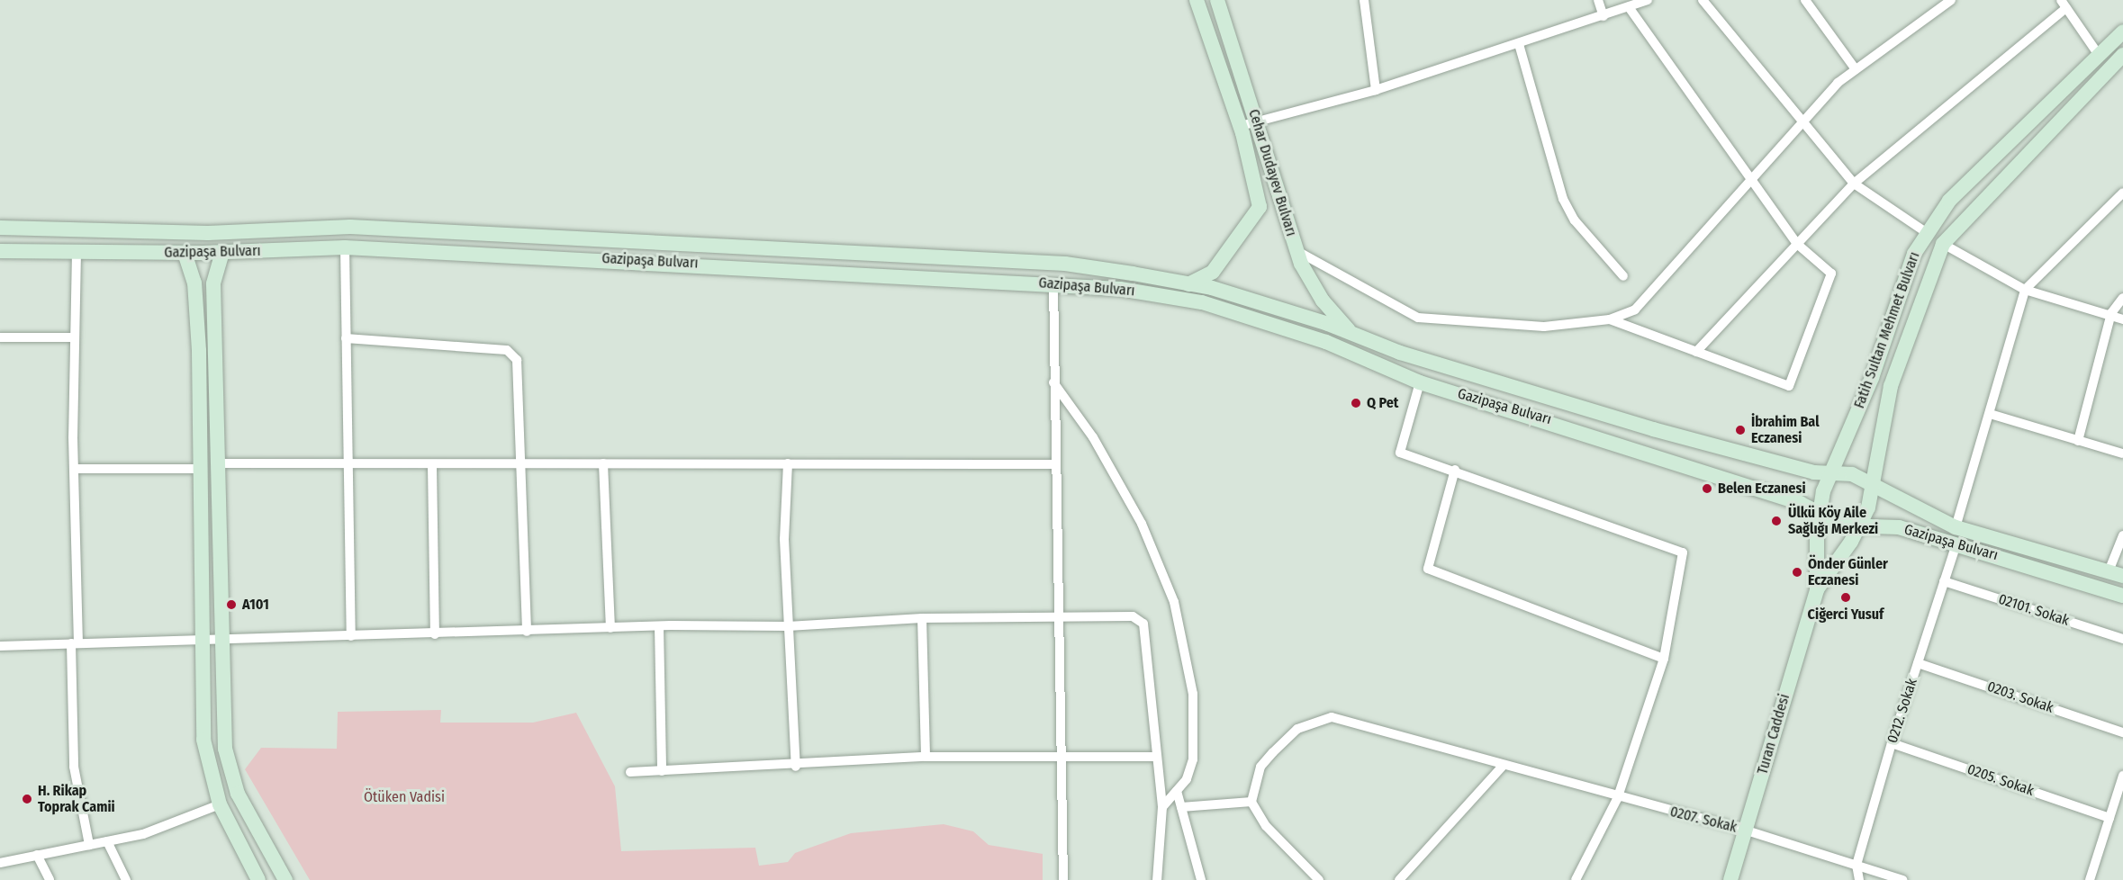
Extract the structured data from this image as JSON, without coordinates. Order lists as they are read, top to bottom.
{
  "streets": {
    "main road": [
      "Cehar Dudayev Bulvarı",
      "Gazipaşa Bulvarı",
      "Fatih Sultan Mehmet Bulvarı",
      "Turan Caddesi"
    ],
    "street": [
      "02101. Sokak",
      "0203. Sokak",
      "0212. Sokak",
      "0205. Sokak",
      "0207. Sokak"
    ]
  },
  "crossings": [
    ["Cehar Dudayev Bulvarı", "Gazipaşa Bulvarı"],
    ["Gazipaşa Bulvarı", "Fatih Sultan Mehmet Bulvarı"],
    ["Gazipaşa Bulvarı", "0212. Sokak"],
    ["Fatih Sultan Mehmet Bulvarı", "Turan Caddesi"],
    ["02101. Sokak", "0212. Sokak"],
    ["0203. Sokak", "0212. Sokak"],
    ["0212. Sokak", "0205. Sokak"],
    ["0212. Sokak", "0207. Sokak"],
    ["Turan Caddesi", "0207. Sokak"]
  ],
  "parks": ["Ötüken Vadisi"],
  "places": [
    "Q Pet",
    "İbrahim Bal Eczanesi",
    "Belen Eczanesi",
    "Ülkü Köy Aile Sağlığı Merkezi",
    "Önder Günler Eczanesi",
    "Ciğerci Yusuf",
    "A101",
    "H. Rikap Toprak Camii"
  ]
}
